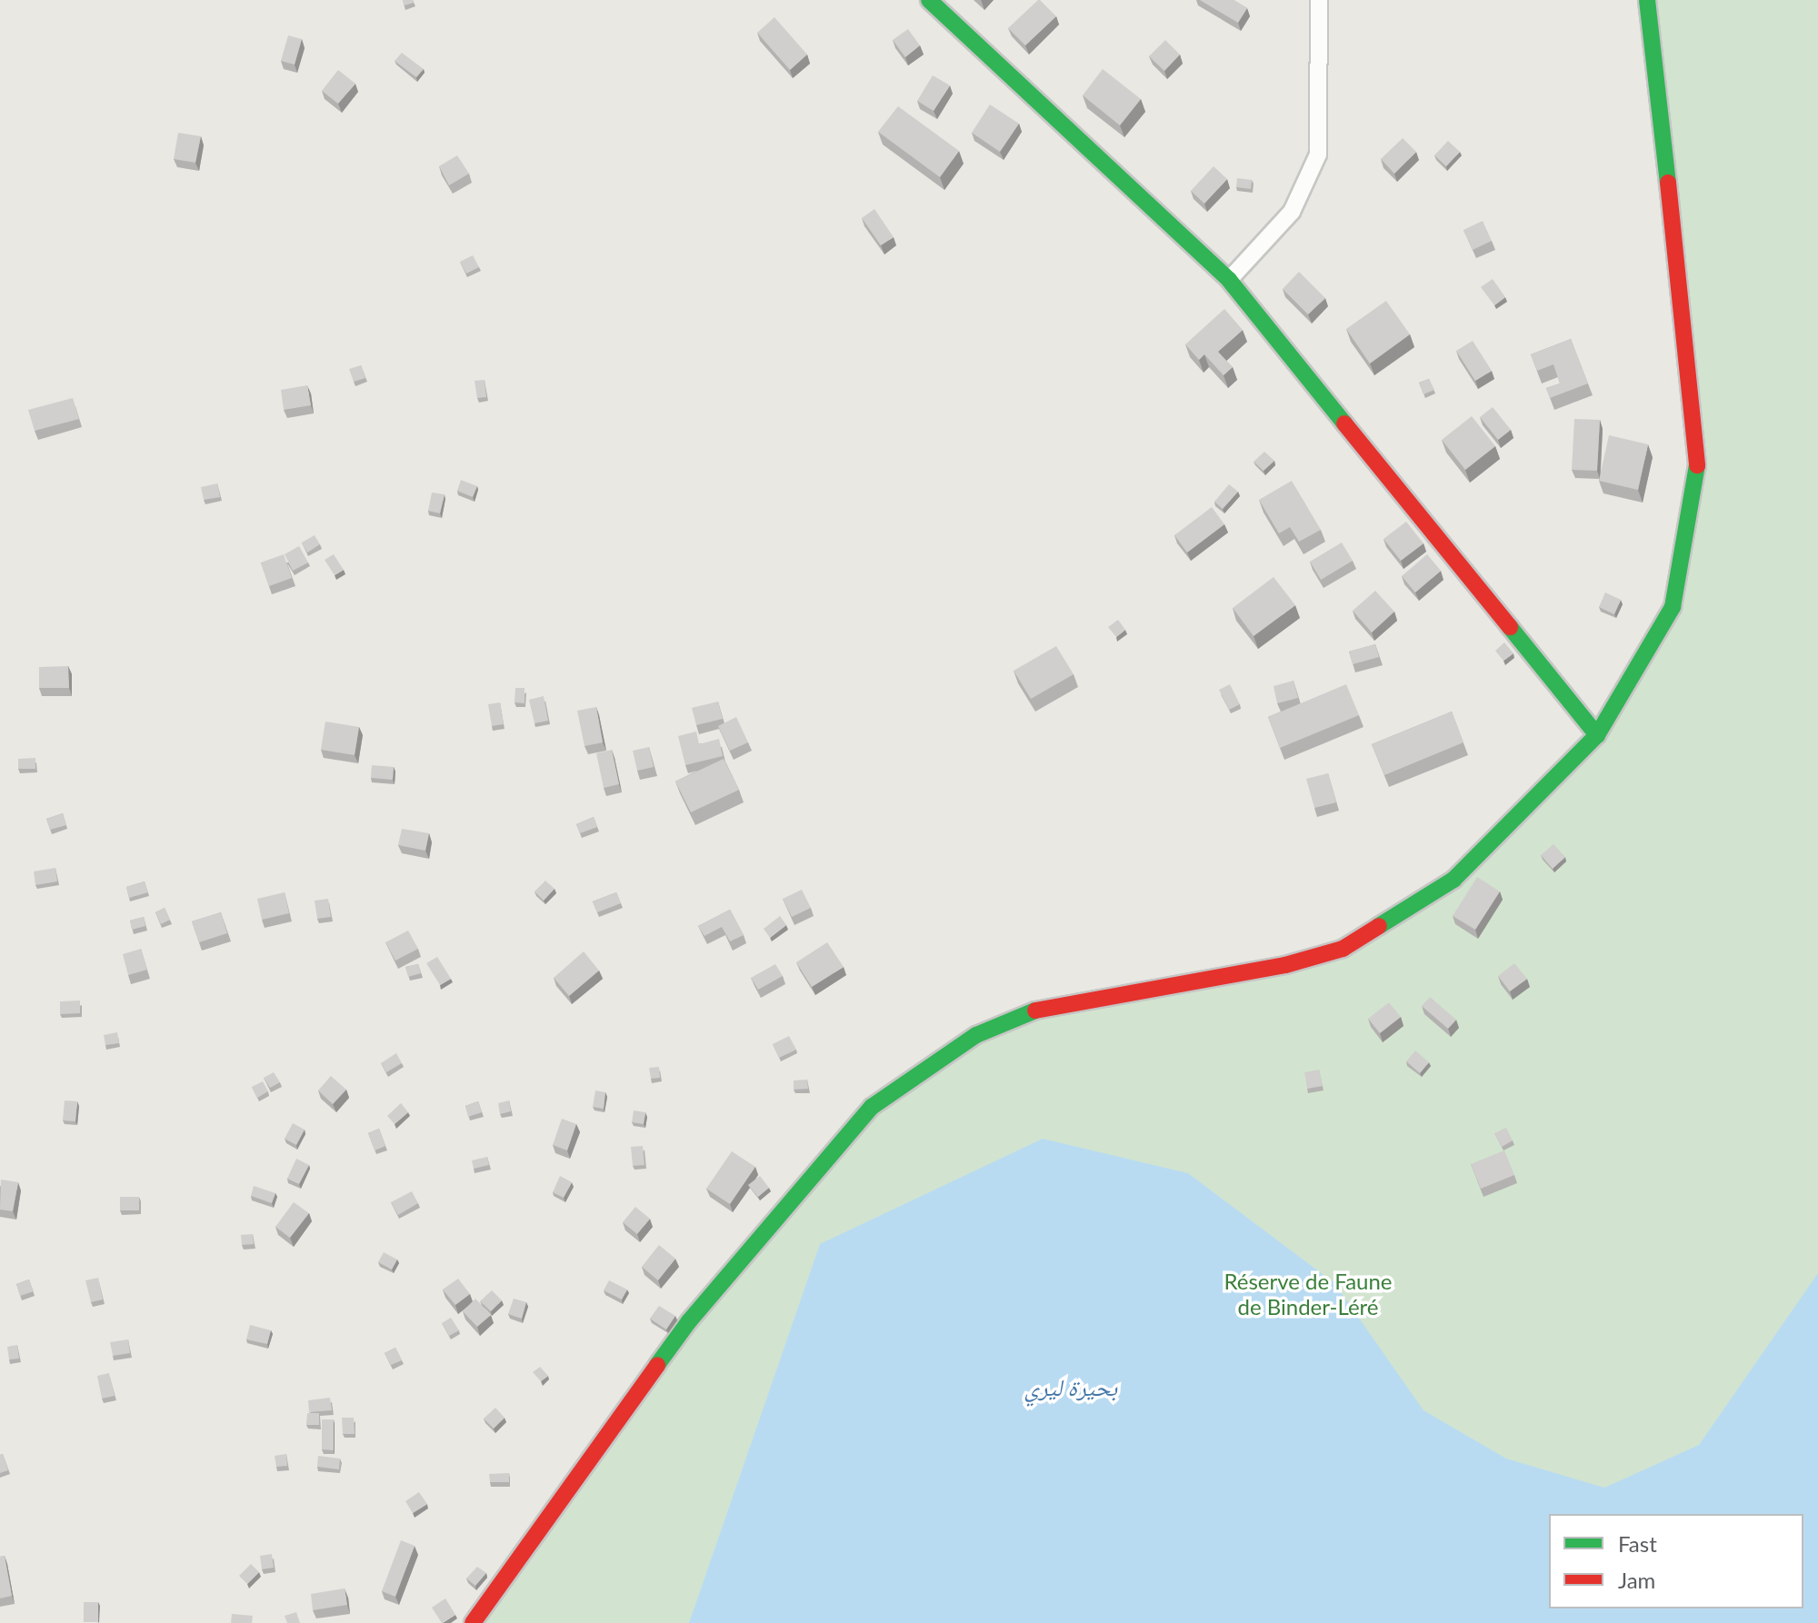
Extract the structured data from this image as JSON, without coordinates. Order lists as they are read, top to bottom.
{
  "water": ["بحيرة ليري"],
  "parks": ["Réserve de Faune de Binder-Léré"],
  "legend": ["Fast", "Jam"]
}
